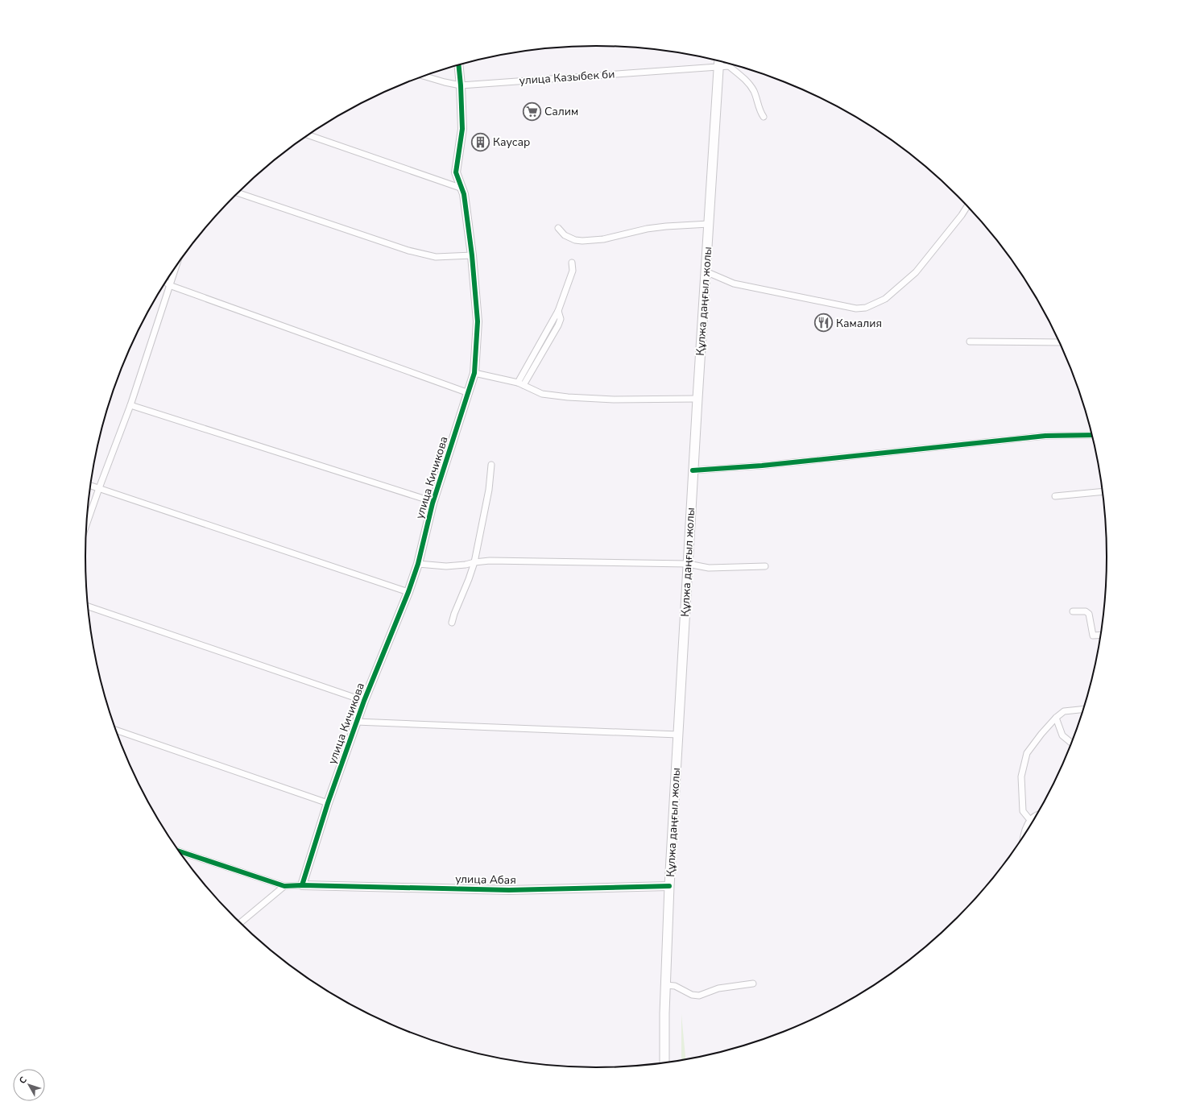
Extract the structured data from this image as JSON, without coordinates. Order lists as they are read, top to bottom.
{
  "streets": {
    "main road": ["Құлжа даңғыл жолы"],
    "street": ["улица Казыбек би", "улица Кичикова", "улица Абая"]
  },
  "crossings": [
    ["улица Казыбек би", "Құлжа даңғыл жолы"],
    ["улица Казыбек би", "улица Кичикова"],
    ["Құлжа даңғыл жолы", "улица Абая"],
    ["улица Кичикова", "улица Абая"]
  ],
  "places": {
    "supermarket": ["Салим"],
    "building": ["Каусар"],
    "restaurant": ["Камалия"]
  },
  "north": "top left"
}
